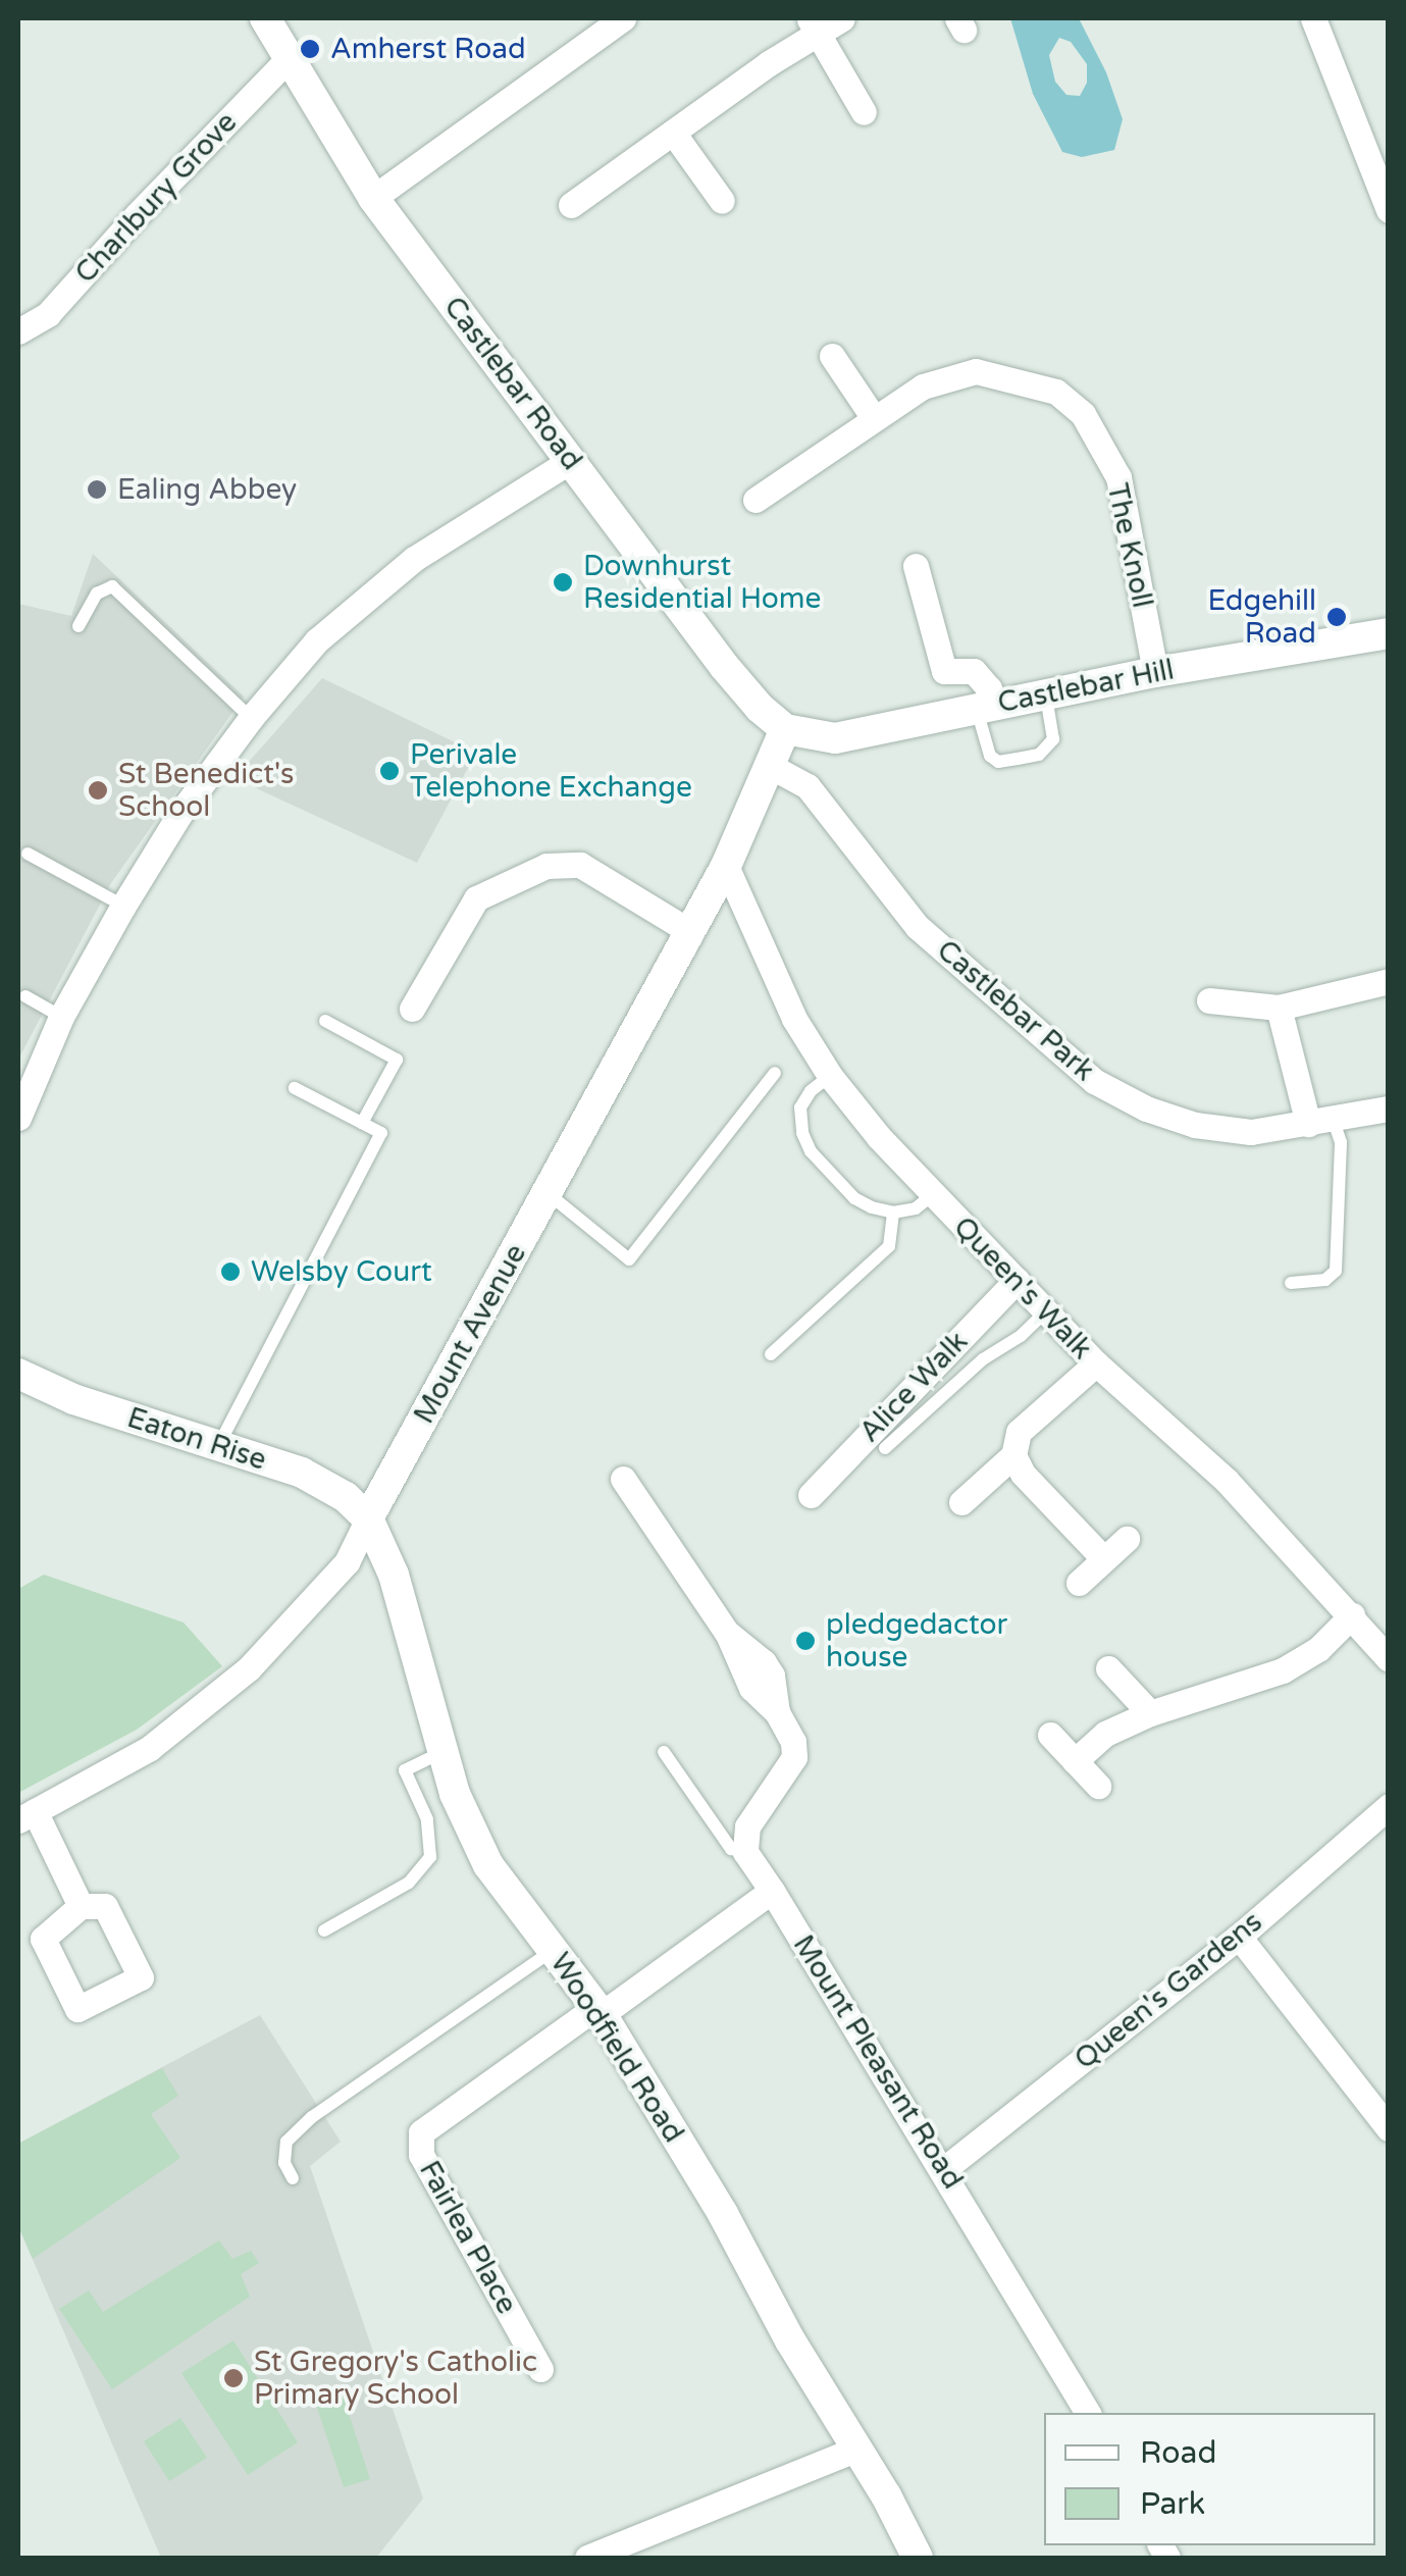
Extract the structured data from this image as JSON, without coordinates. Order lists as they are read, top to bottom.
{
  "streets": {
    "street": [
      "Charlbury Grove",
      "Castlebar Road",
      "The Knoll",
      "Castlebar Hill",
      "Castlebar Park",
      "Queen's Walk",
      "Mount Avenue",
      "Alice Walk",
      "Eaton Rise",
      "Queen's Gardens",
      "Woodfield Road",
      "Mount Pleasant Road",
      "Fairlea Place"
    ]
  },
  "crossings": [
    ["Charlbury Grove", "Castlebar Road"],
    ["Castlebar Road", "Castlebar Hill"],
    ["Castlebar Road", "Mount Avenue"],
    ["The Knoll", "Castlebar Hill"],
    ["Castlebar Hill", "Mount Avenue"],
    ["Castlebar Park", "Mount Avenue"],
    ["Queen's Walk", "Mount Avenue"],
    ["Queen's Walk", "Alice Walk"],
    ["Mount Avenue", "Eaton Rise"],
    ["Mount Avenue", "Woodfield Road"],
    ["Eaton Rise", "Woodfield Road"],
    ["Queen's Gardens", "Mount Pleasant Road"],
    ["Woodfield Road", "Fairlea Place"]
  ],
  "places": [
    "Amherst Road",
    "Ealing Abbey",
    "Downhurst Residential Home",
    "Edgehill Road",
    "Perivale Telephone Exchange",
    "St Benedict's School",
    "Welsby Court",
    "pledgedactor house",
    "St Gregory's Catholic Primary School"
  ],
  "legend": ["Road", "Park"]
}
